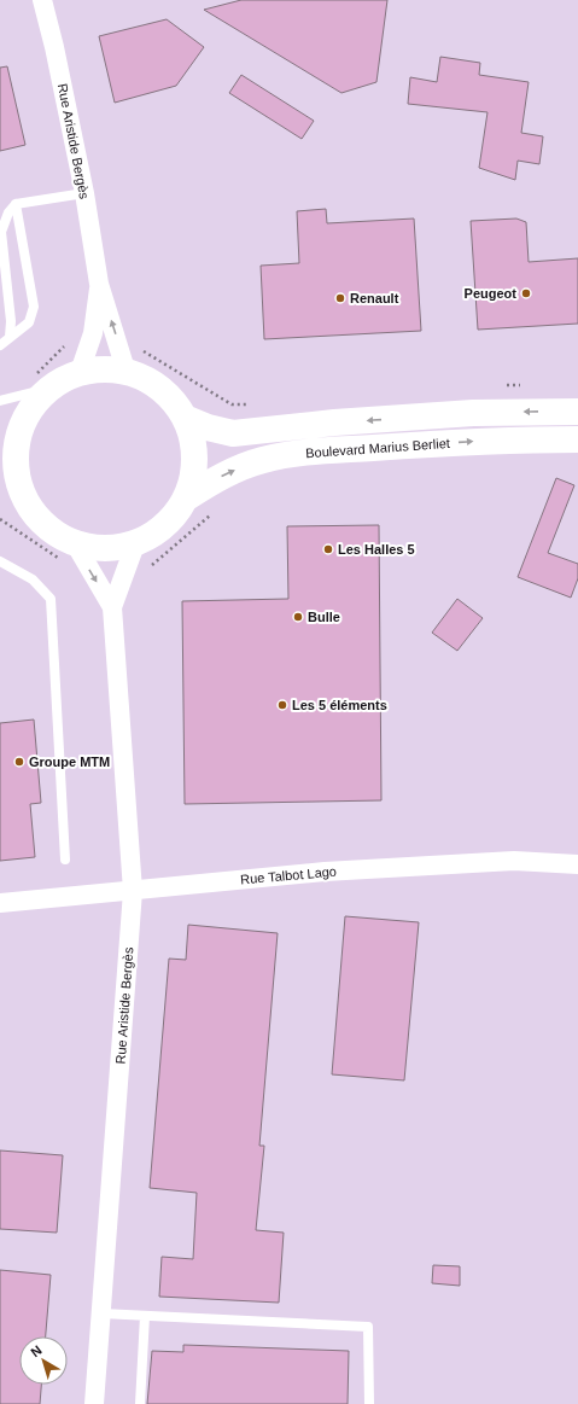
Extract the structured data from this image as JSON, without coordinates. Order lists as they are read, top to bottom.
{
  "streets": {
    "main road": ["Boulevard Marius Berliet"],
    "street": ["Rue Aristide Bergès", "Rue Talbot Lago"]
  },
  "crossings": [
    ["Rue Aristide Bergès", "Rue Talbot Lago"]
  ],
  "places": [
    "Peugeot",
    "Renault",
    "Les Halles 5",
    "Bulle",
    "Les 5 éléments",
    "Groupe MTM"
  ],
  "north": "top left"
}
